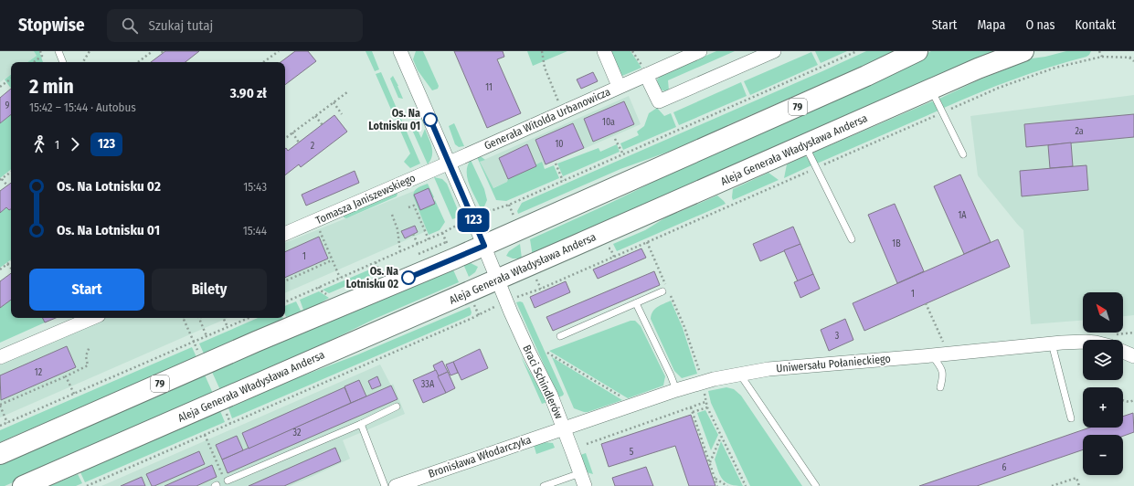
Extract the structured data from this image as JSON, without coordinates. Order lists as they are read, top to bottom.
{
  "streets": {
    "main road": ["79", "Aleja Generała Władysława Andersa"],
    "street": [
      "Generała Witolda Urbanowicza",
      "Tomasza Janiszewskiego",
      "Uniwersału Połanieckiego",
      "Braci Schindlerów",
      "Bronisława Włodarczyka"
    ]
  },
  "crossings": [
    ["79", "Braci Schindlerów"],
    ["Generała Witolda Urbanowicza", "Tomasza Janiszewskiego"],
    ["Generała Witolda Urbanowicza", "Braci Schindlerów"],
    ["Aleja Generała Władysława Andersa", "Braci Schindlerów"],
    ["Tomasza Janiszewskiego", "Braci Schindlerów"],
    ["Uniwersału Połanieckiego", "Braci Schindlerów"],
    ["Uniwersału Połanieckiego", "Bronisława Włodarczyka"],
    ["Braci Schindlerów", "Bronisława Włodarczyka"]
  ],
  "places": ["Os. Na Lotnisku 01", "Os. Na Lotnisku 02"],
  "lines": ["bus line 123"],
  "house_numbers": [
    "11",
    "9",
    "10a",
    "2a",
    "10",
    "2",
    "1A",
    "1B",
    "1",
    "1",
    "3",
    "12",
    "33A",
    "32",
    "5",
    "6"
  ],
  "north": "top left",
  "page": {
    "header": "Stopwise",
    "search": "Szukaj tutaj",
    "nav": [
      "Start",
      "Mapa",
      "O nas",
      "Kontakt"
    ],
    "on_map": "123",
    "heading": ["2 min", "15:42 – 15:44 · Autobus", "3.90 zł"],
    "legs": ["1", "123"],
    "list": [
      {
        "name": "Os. Na Lotnisku 02",
        "value": "15:43"
      },
      {
        "name": "Os. Na Lotnisku 01",
        "value": "15:44"
      }
    ],
    "buttons": ["Start", "Bilety"],
    "map_buttons": ["+", "−"]
  }
}
